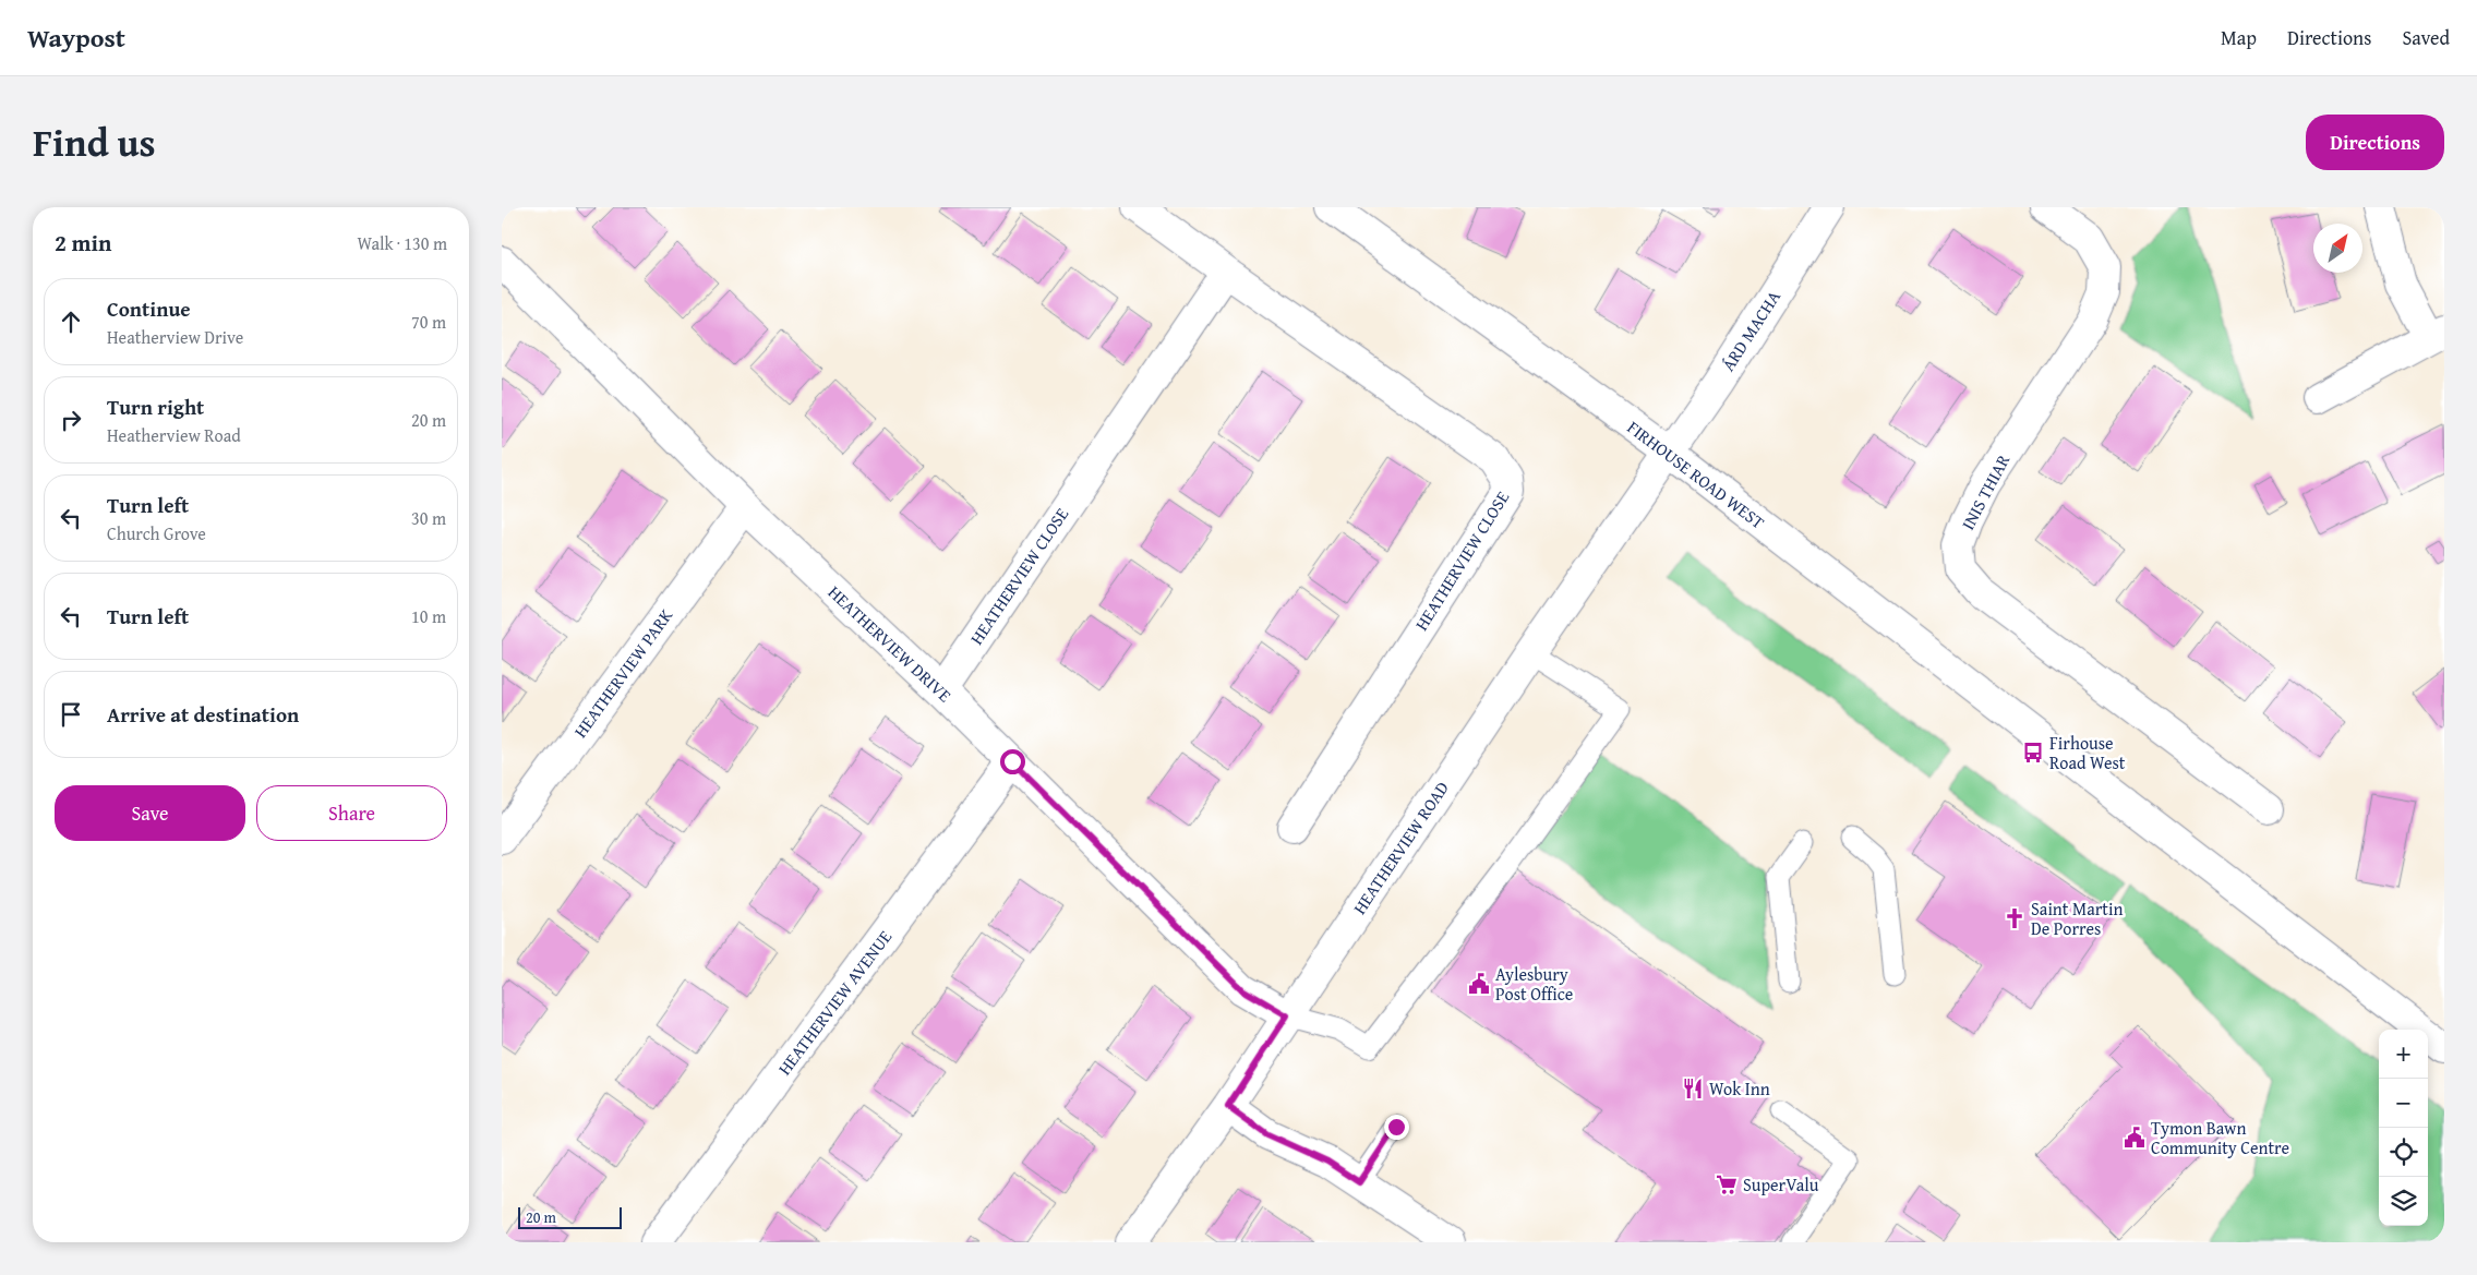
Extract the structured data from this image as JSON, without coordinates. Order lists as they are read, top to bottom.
{
  "streets": {
    "street": [
      "ÁRD MACHA",
      "FIRHOUSE ROAD WEST",
      "INIS THIAR",
      "HEATHERVIEW CLOSE",
      "HEATHERVIEW DRIVE",
      "HEATHERVIEW PARK",
      "HEATHERVIEW ROAD",
      "HEATHERVIEW AVENUE"
    ]
  },
  "crossings": [
    ["ÁRD MACHA", "FIRHOUSE ROAD WEST"],
    ["ÁRD MACHA", "HEATHERVIEW ROAD"],
    ["FIRHOUSE ROAD WEST", "HEATHERVIEW ROAD"],
    ["HEATHERVIEW CLOSE", "HEATHERVIEW DRIVE"],
    ["HEATHERVIEW DRIVE", "HEATHERVIEW PARK"],
    ["HEATHERVIEW DRIVE", "HEATHERVIEW ROAD"],
    ["HEATHERVIEW DRIVE", "HEATHERVIEW AVENUE"]
  ],
  "places": {
    "bus stop": ["Firhouse Road West"],
    "church": ["Saint Martin De Porres"],
    "public building": ["Aylesbury Post Office", "Tymon Bawn Community Centre"],
    "restaurant": ["Wok Inn"],
    "supermarket": ["SuperValu"]
  },
  "scale_bar": "20 m",
  "north": "top right",
  "page": {
    "header": "Waypost",
    "nav": ["Map", "Directions", "Saved"],
    "title": "Find us",
    "buttons": [
      "Directions",
      ["Save", "Share"]
    ],
    "heading": ["2 min", "Walk · 130 m"],
    "list": [
      ["Continue", "Heatherview Drive", "70 m"],
      ["Turn right", "Heatherview Road", "20 m"],
      ["Turn left", "Church Grove", "30 m"],
      ["Turn left", "10 m"],
      "Arrive at destination"
    ],
    "map_buttons": ["+", "−"],
    "scale": "20 m"
  }
}
